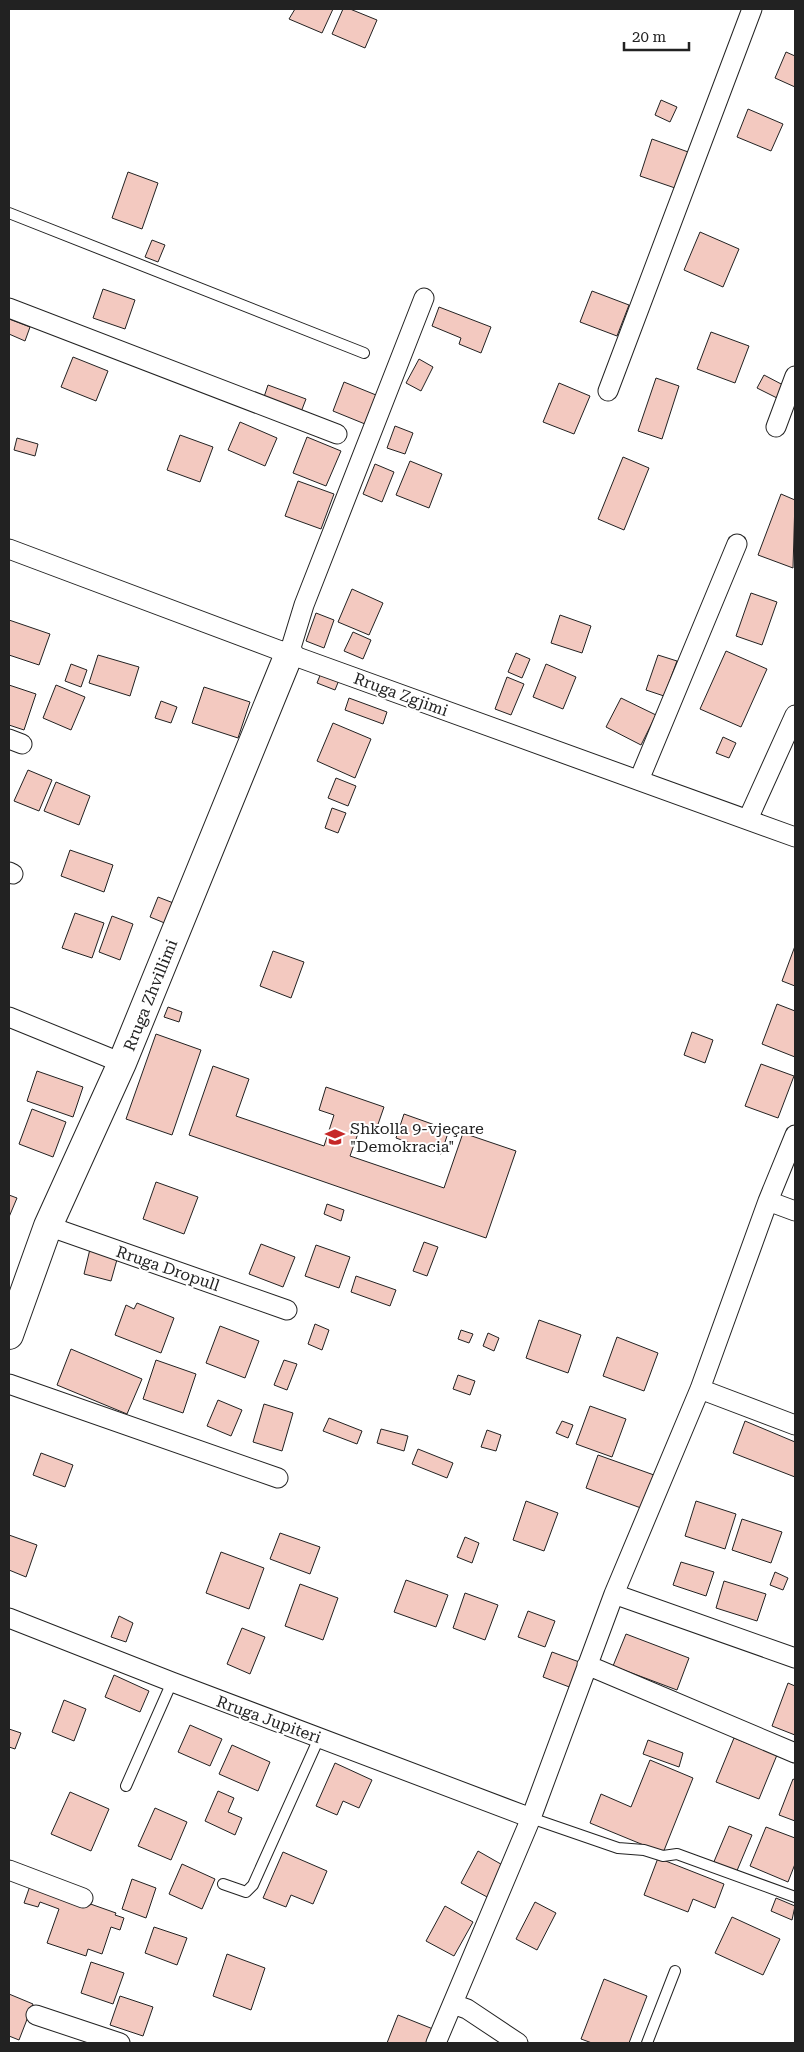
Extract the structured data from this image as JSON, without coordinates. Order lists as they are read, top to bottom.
{
  "streets": {
    "street": [
      "Rruga Zgjimi",
      "Rruga Zhvillimi",
      "Rruga Dropull",
      "Rruga Jupiteri"
    ]
  },
  "crossings": [
    ["Rruga Zgjimi", "Rruga Zhvillimi"],
    ["Rruga Zhvillimi", "Rruga Dropull"]
  ],
  "places": {
    "school or university": ["Shkolla 9-vjeçare \"Demokracia\""]
  },
  "scale_bar": "20 m"
}
